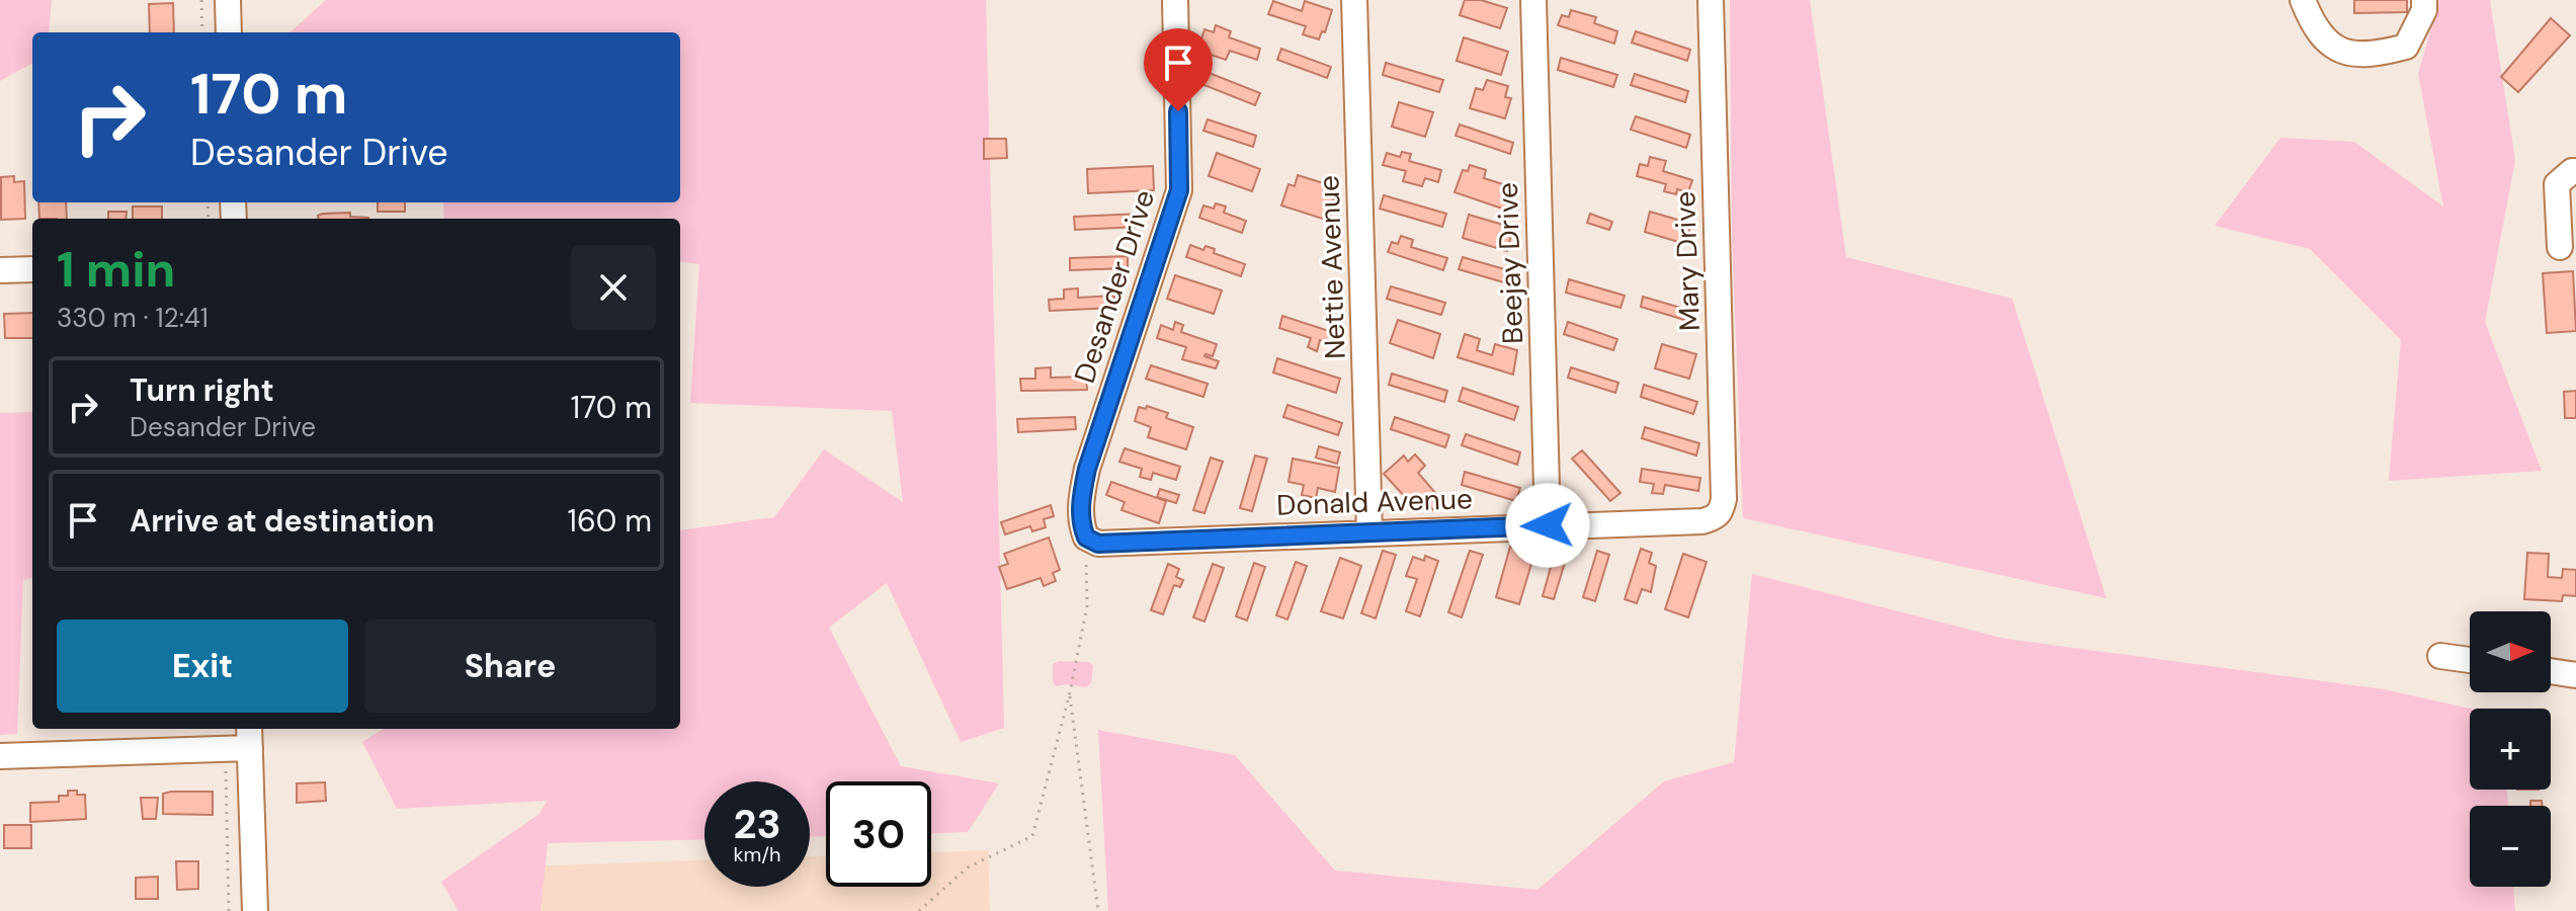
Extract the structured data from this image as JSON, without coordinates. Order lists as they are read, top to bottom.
{
  "streets": {
    "street": [
      "Mary Drive",
      "Beejay Drive",
      "Nettie Avenue",
      "Desander Drive",
      "Donald Avenue"
    ]
  },
  "crossings": [
    ["Mary Drive", "Donald Avenue"],
    ["Beejay Drive", "Donald Avenue"],
    ["Nettie Avenue", "Donald Avenue"],
    ["Desander Drive", "Donald Avenue"]
  ],
  "north": "right",
  "page": {
    "turn": ["170 m", "Desander Drive"],
    "heading": ["1 min", "330 m · 12:41"],
    "list": [
      {
        "name": "Turn right",
        "note": "Desander Drive",
        "value": "170 m"
      },
      {
        "name": "Arrive at destination",
        "value": "160 m"
      }
    ],
    "buttons": ["Exit", "Share"],
    "map_buttons": ["+", "−"],
    "speed": "23 km/h",
    "limit": "30"
  }
}
